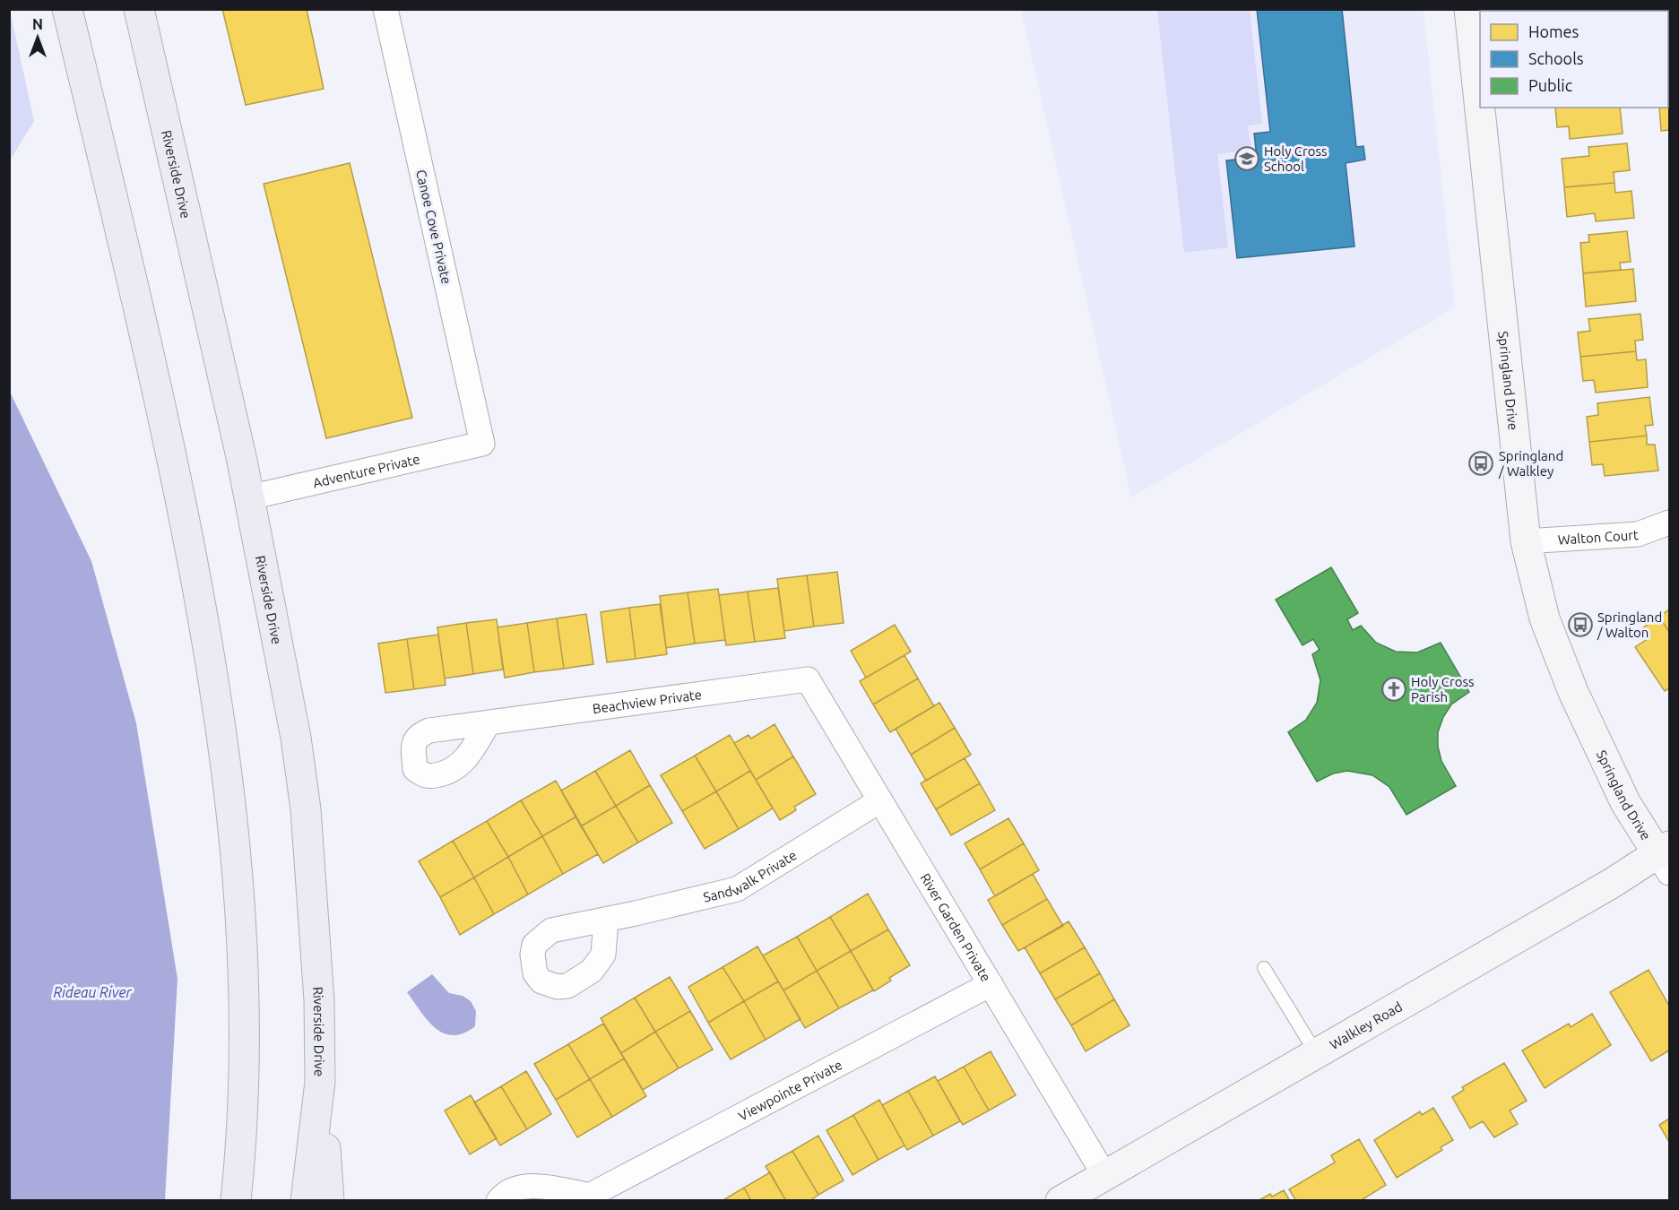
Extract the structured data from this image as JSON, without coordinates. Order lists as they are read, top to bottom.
{
  "streets": {
    "main road": ["Riverside Drive"],
    "street": [
      "Canoe Cove Private",
      "Springland Drive",
      "Adventure Private",
      "Walton Court",
      "Beachview Private",
      "Sandwalk Private",
      "River Garden Private",
      "Walkley Road",
      "Viewpointe Private"
    ]
  },
  "crossings": [
    ["Riverside Drive", "Adventure Private"],
    ["Canoe Cove Private", "Adventure Private"],
    ["Springland Drive", "Walton Court"],
    ["Springland Drive", "Walkley Road"],
    ["Beachview Private", "River Garden Private"],
    ["Sandwalk Private", "River Garden Private"],
    ["River Garden Private", "Walkley Road"],
    ["River Garden Private", "Viewpointe Private"]
  ],
  "water": ["Rideau River"],
  "places": {
    "school or university": ["Holy Cross School"],
    "bus stop": ["Springland / Walkley", "Springland / Walton"],
    "church": ["Holy Cross Parish"]
  },
  "legend": ["Homes", "Schools", "Public"],
  "north": "top"
}
